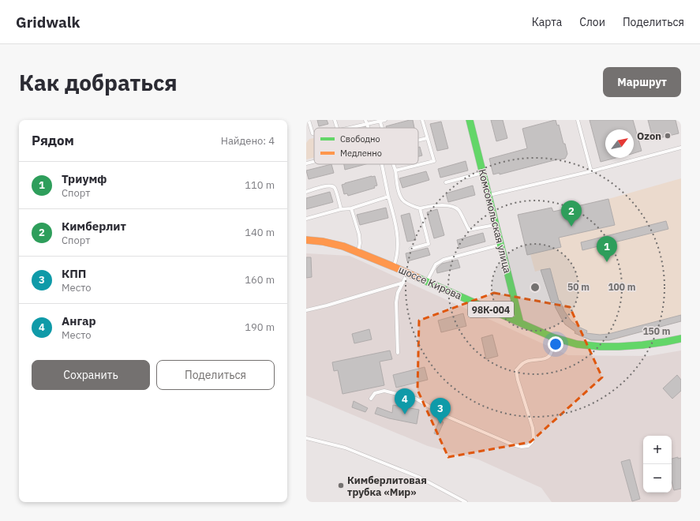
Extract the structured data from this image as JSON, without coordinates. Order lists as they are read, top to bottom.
{
  "streets": {
    "main road": ["Комсомольская улица", "шоссе Кирова", "98К-004"]
  },
  "crossings": [
    ["Комсомольская улица", "шоссе Кирова"]
  ],
  "places": ["Ozon", "Кимберлитовая трубка «Мир»"],
  "legend": ["Свободно", "Медленно"],
  "north": "top right",
  "page": {
    "header": "Gridwalk",
    "nav": ["Карта", "Слои", "Поделиться"],
    "buttons": [
      "Маршрут",
      ["Сохранить", "Поделиться"]
    ],
    "title": "Как добраться",
    "heading": ["Рядом", "Найдено: 4"],
    "list": [
      {
        "mark": "1",
        "name": "Триумф",
        "note": "Спорт",
        "value": "110 m"
      },
      {
        "mark": "2",
        "name": "Кимберлит",
        "note": "Спорт",
        "value": "140 m"
      },
      {
        "mark": "3",
        "name": "КПП",
        "note": "Место",
        "value": "160 m"
      },
      {
        "mark": "4",
        "name": "Ангар",
        "note": "Место",
        "value": "190 m"
      }
    ],
    "pins": [
      "2",
      "1",
      "4",
      "3"
    ],
    "map_buttons": ["+", "−"]
  },
  "rings": ["50 m", "100 m", "150 m"]
}
